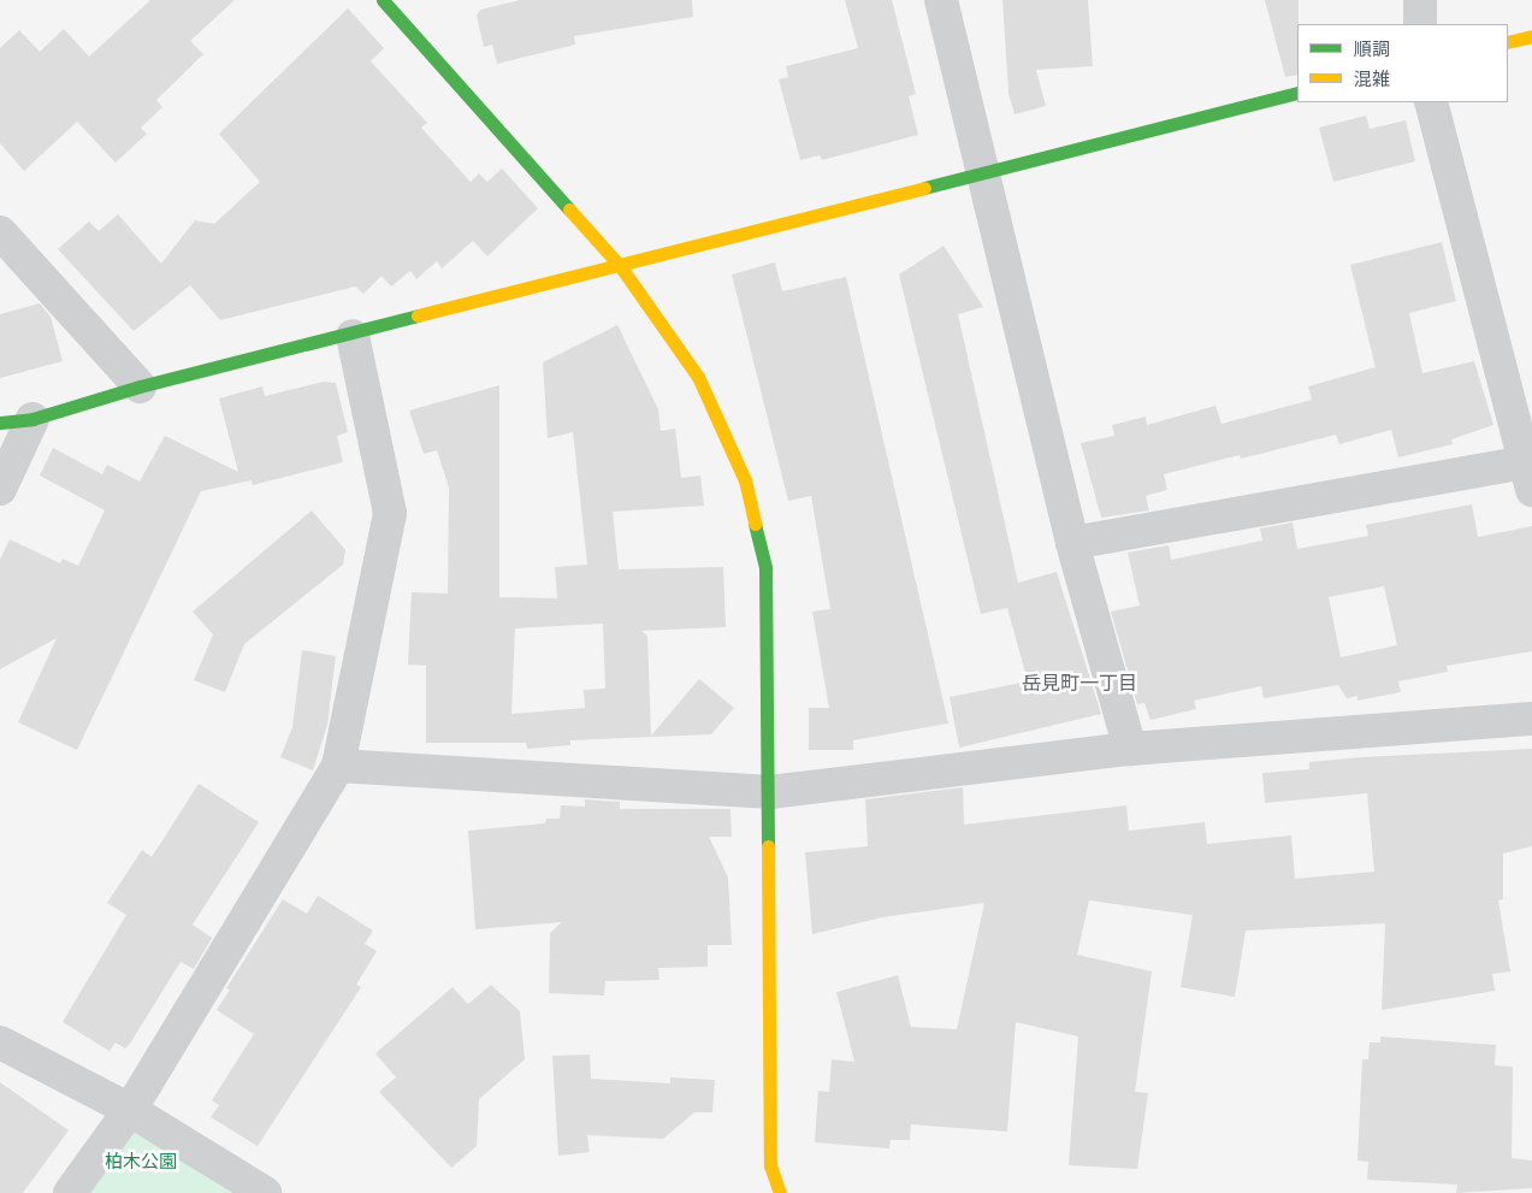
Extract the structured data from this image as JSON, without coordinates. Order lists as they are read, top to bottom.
{
  "districts": ["岳見町一丁目"],
  "parks": ["柏木公園"],
  "legend": ["順調", "混雑"]
}
